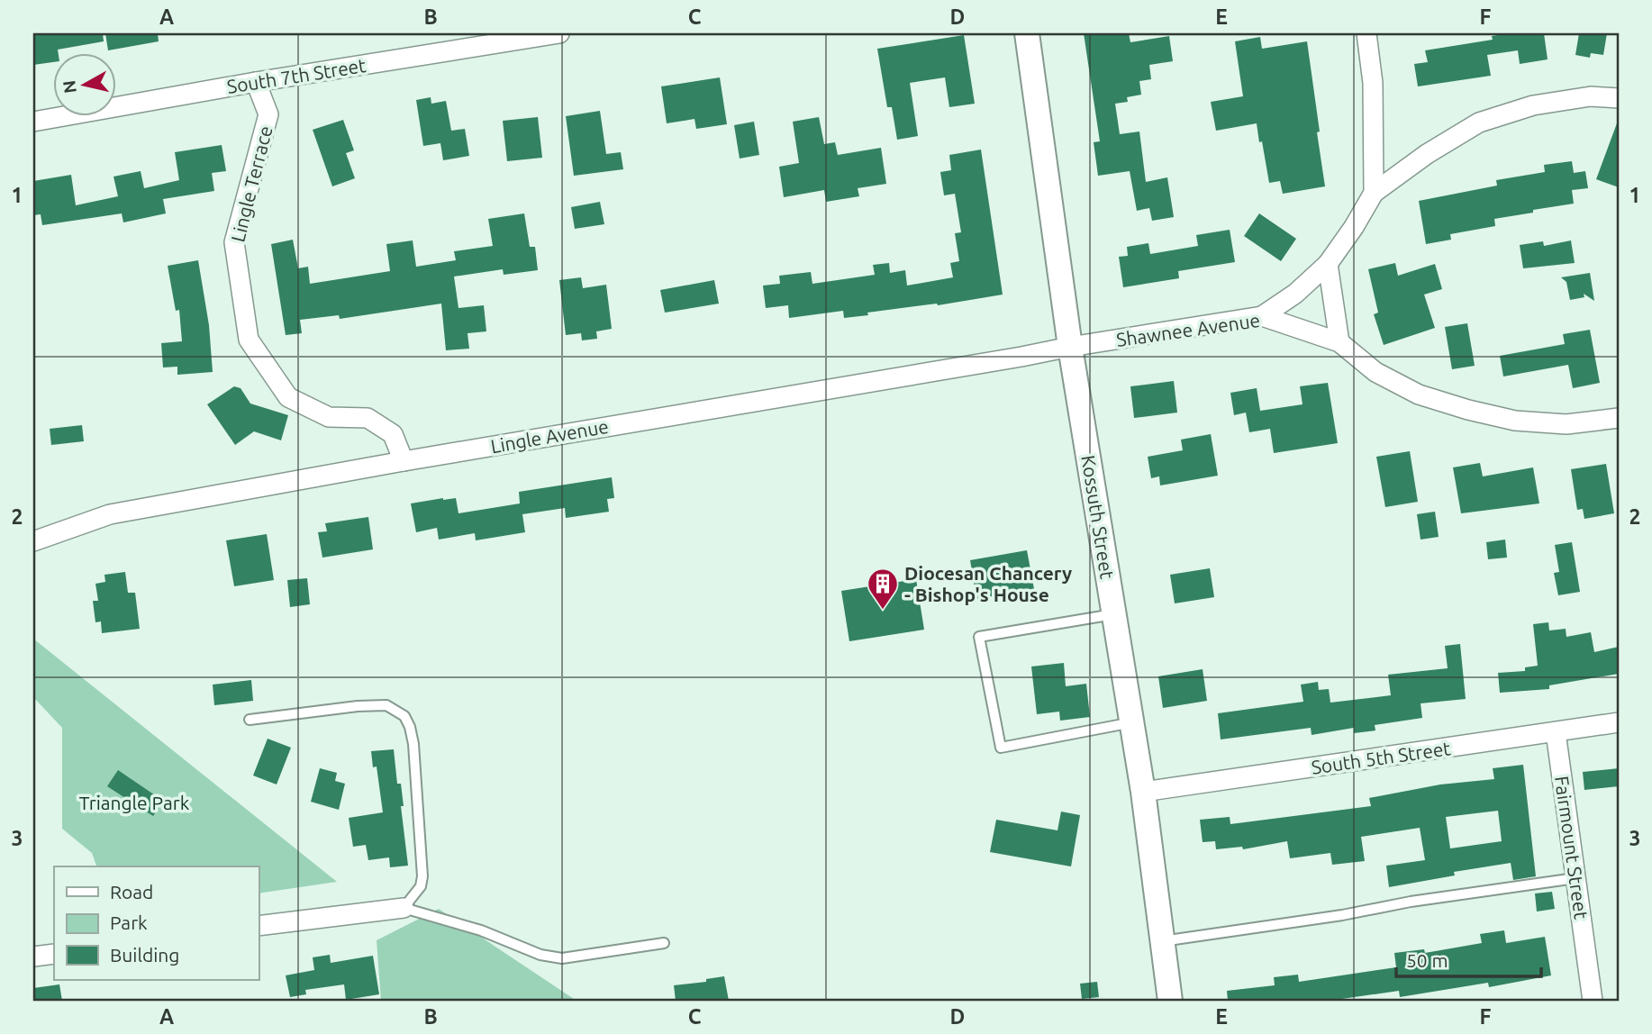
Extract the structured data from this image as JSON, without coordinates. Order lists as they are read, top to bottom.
{
  "streets": {
    "street": [
      "South 7th Street",
      "Lingle Terrace",
      "Shawnee Avenue",
      "Lingle Avenue",
      "Kossuth Street",
      "South 5th Street",
      "Fairmount Street"
    ]
  },
  "crossings": [
    ["South 7th Street", "Lingle Terrace"],
    ["Lingle Terrace", "Lingle Avenue"],
    ["Shawnee Avenue", "Lingle Avenue"],
    ["Shawnee Avenue", "Kossuth Street"],
    ["Lingle Avenue", "Kossuth Street"],
    ["Kossuth Street", "South 5th Street"],
    ["South 5th Street", "Fairmount Street"]
  ],
  "parks": ["Triangle Park"],
  "places": {
    "building": ["Diocesan Chancery - Bishop's House"]
  },
  "legend": ["Road", "Park", "Building"],
  "scale_bar": "50 m",
  "north": "left",
  "grid": {
    "columns": [
      "A",
      "B",
      "C",
      "D",
      "E",
      "F"
    ],
    "rows": ["1", "2", "3"]
  }
}
